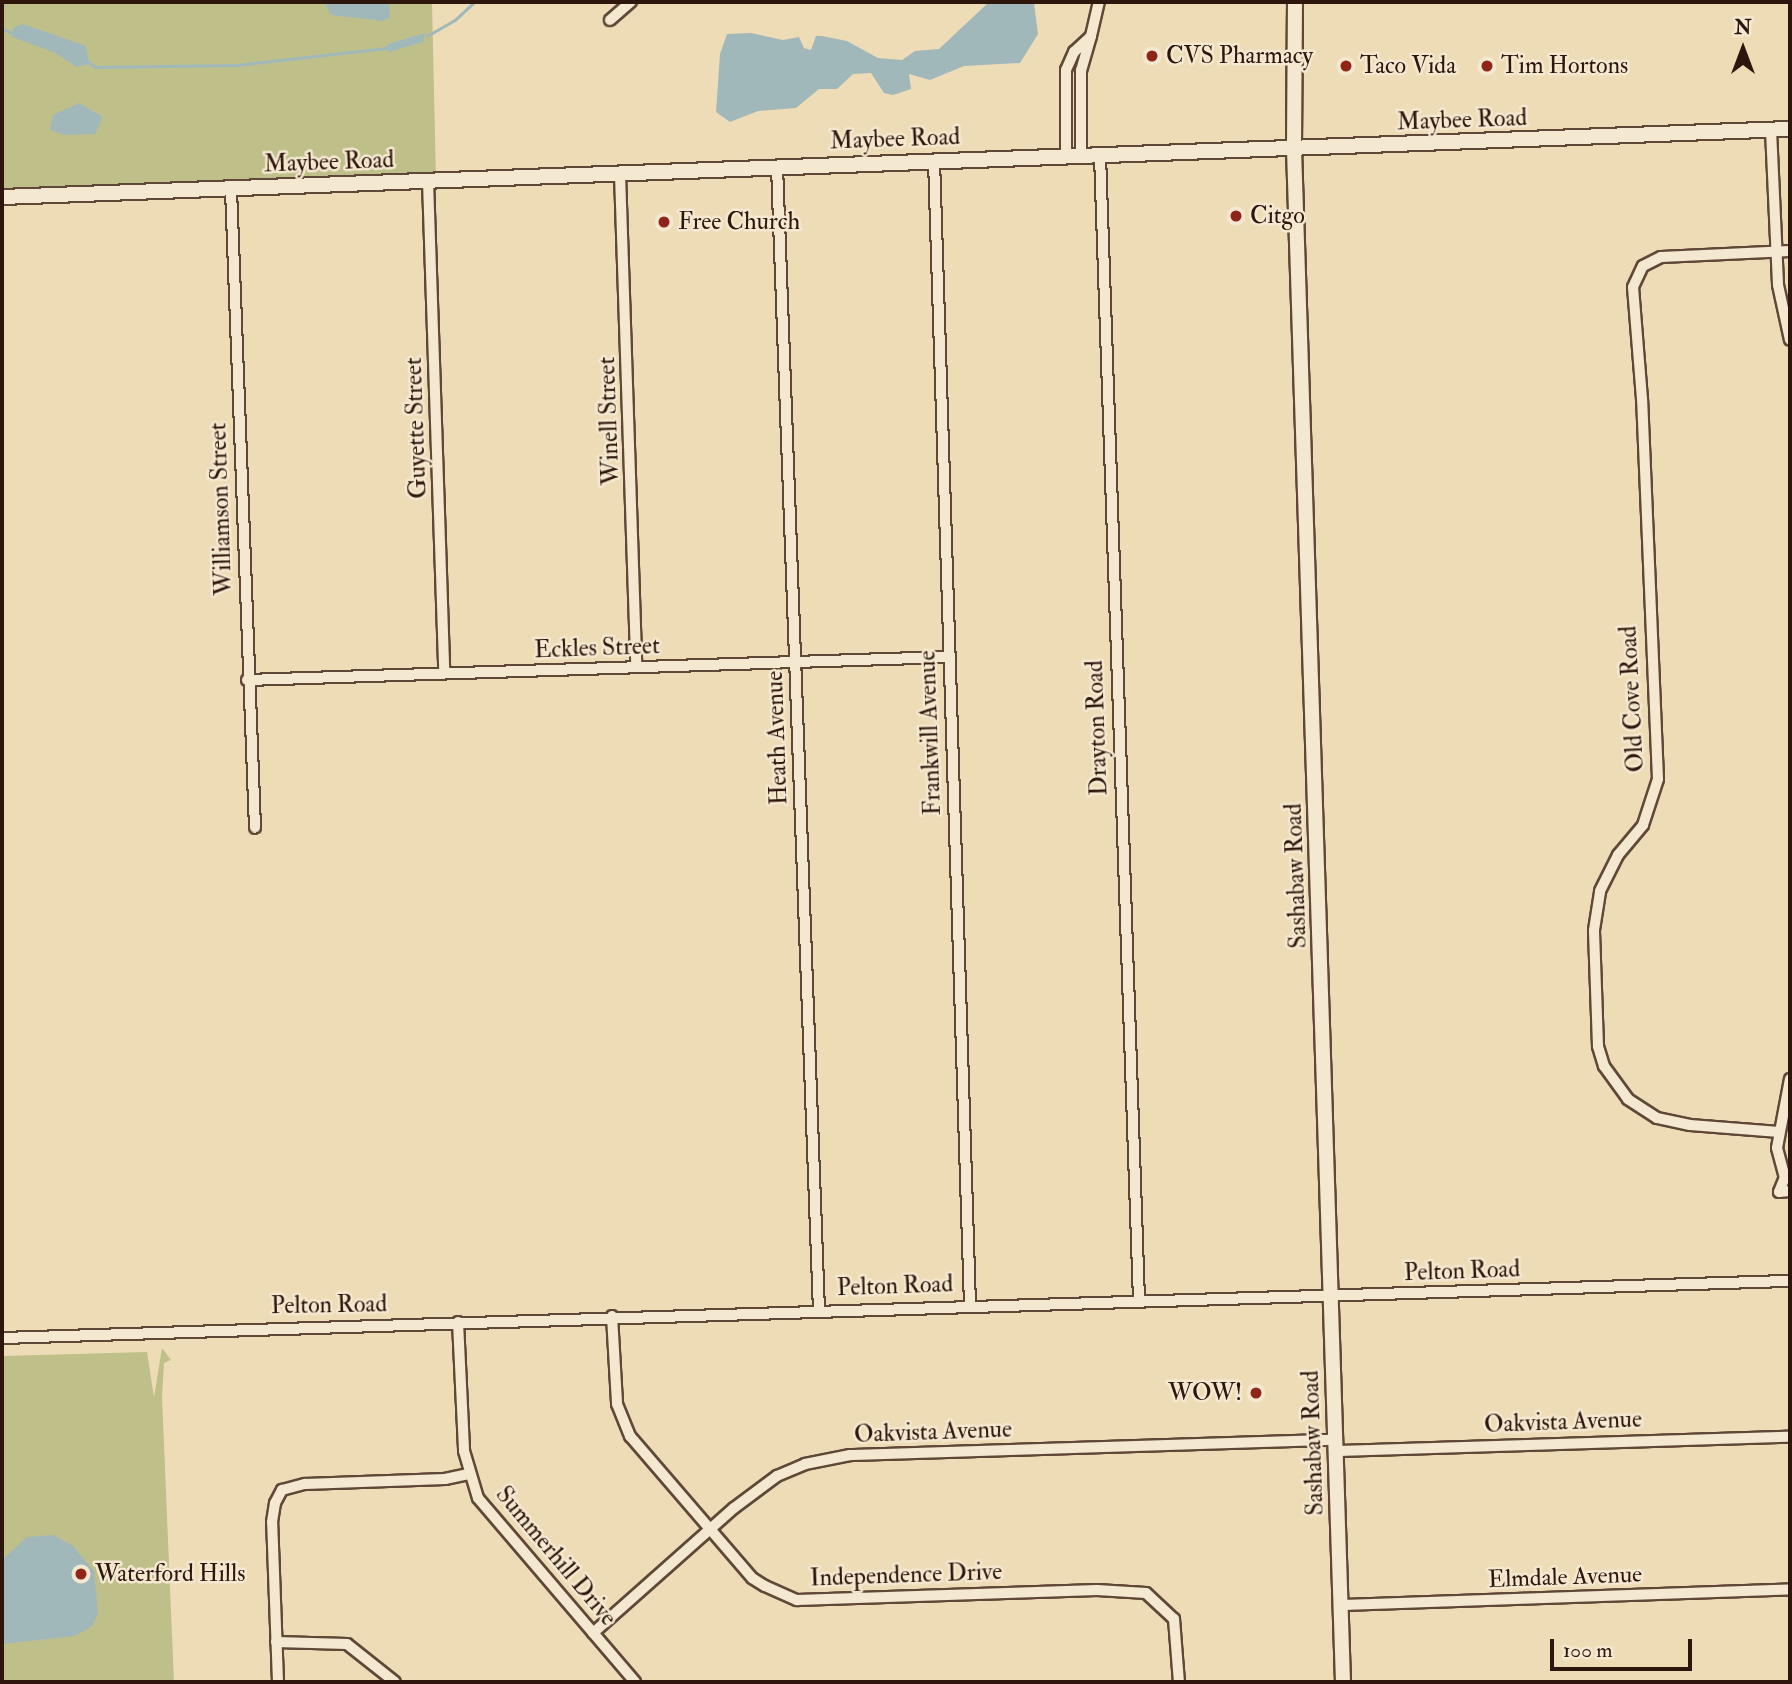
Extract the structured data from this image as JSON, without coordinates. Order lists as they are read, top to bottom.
{
  "streets": {
    "main road": ["Maybee Road", "Sashabaw Road"],
    "street": [
      "Winell Street",
      "Guyette Street",
      "Williamson Street",
      "Eckles Street",
      "Old Cove Road",
      "Drayton Road",
      "Frankwill Avenue",
      "Heath Avenue",
      "Pelton Road",
      "Oakvista Avenue",
      "Summerhill Drive",
      "Independence Drive",
      "Elmdale Avenue"
    ]
  },
  "crossings": [
    ["Maybee Road", "Winell Street"],
    ["Maybee Road", "Guyette Street"],
    ["Maybee Road", "Williamson Street"],
    ["Maybee Road", "Drayton Road"],
    ["Maybee Road", "Frankwill Avenue"],
    ["Maybee Road", "Heath Avenue"],
    ["Maybee Road", "Sashabaw Road"],
    ["Winell Street", "Eckles Street"],
    ["Guyette Street", "Eckles Street"],
    ["Williamson Street", "Eckles Street"],
    ["Eckles Street", "Frankwill Avenue"],
    ["Eckles Street", "Heath Avenue"],
    ["Drayton Road", "Pelton Road"],
    ["Frankwill Avenue", "Pelton Road"],
    ["Heath Avenue", "Pelton Road"],
    ["Sashabaw Road", "Pelton Road"],
    ["Sashabaw Road", "Oakvista Avenue"],
    ["Sashabaw Road", "Elmdale Avenue"],
    ["Pelton Road", "Summerhill Drive"],
    ["Pelton Road", "Independence Drive"],
    ["Oakvista Avenue", "Summerhill Drive"],
    ["Oakvista Avenue", "Independence Drive"]
  ],
  "places": [
    "CVS Pharmacy",
    "Taco Vida",
    "Tim Hortons",
    "Citgo",
    "Free Church",
    "WOW!",
    "Waterford Hills"
  ],
  "scale_bar": "100 m",
  "north": "top"
}
